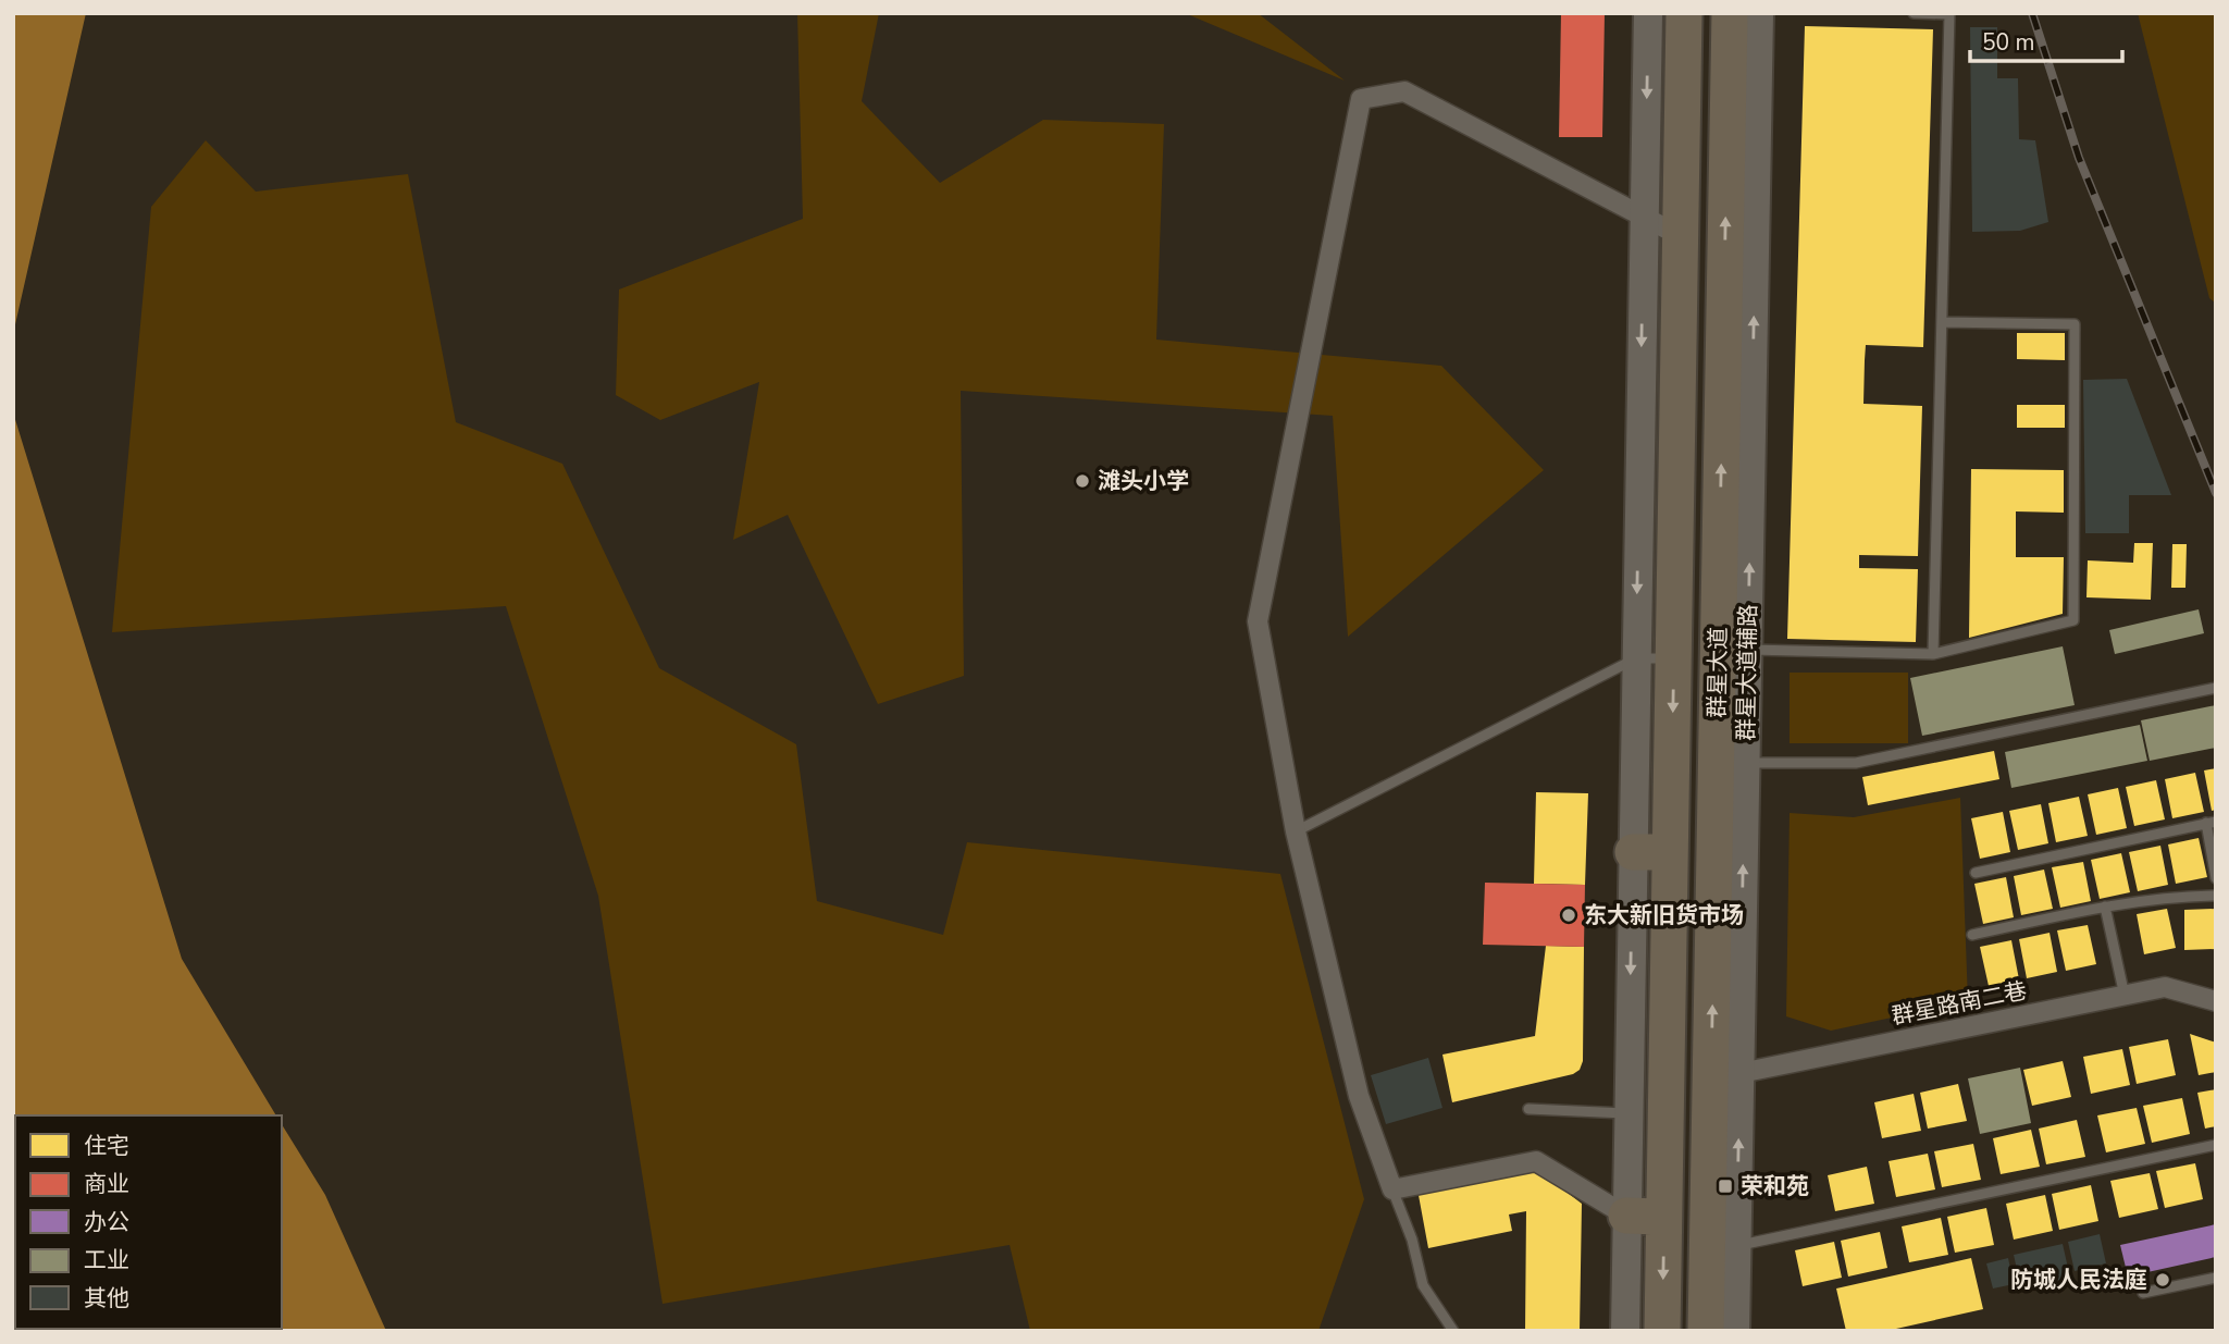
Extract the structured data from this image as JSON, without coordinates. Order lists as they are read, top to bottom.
{
  "streets": {
    "highway": ["群星大道"],
    "street": ["群星大道辅路", "群星路南二巷"]
  },
  "crossings": [
    ["群星大道", "群星大道辅路"],
    ["群星大道", "群星路南二巷"]
  ],
  "places": {
    "other": ["滩头小学", "东大新旧货市场", "防城人民法庭"],
    "transit": ["荣和苑"]
  },
  "legend": [
    "住宅",
    "商业",
    "办公",
    "工业",
    "其他"
  ],
  "scale_bar": "50 m"
}
